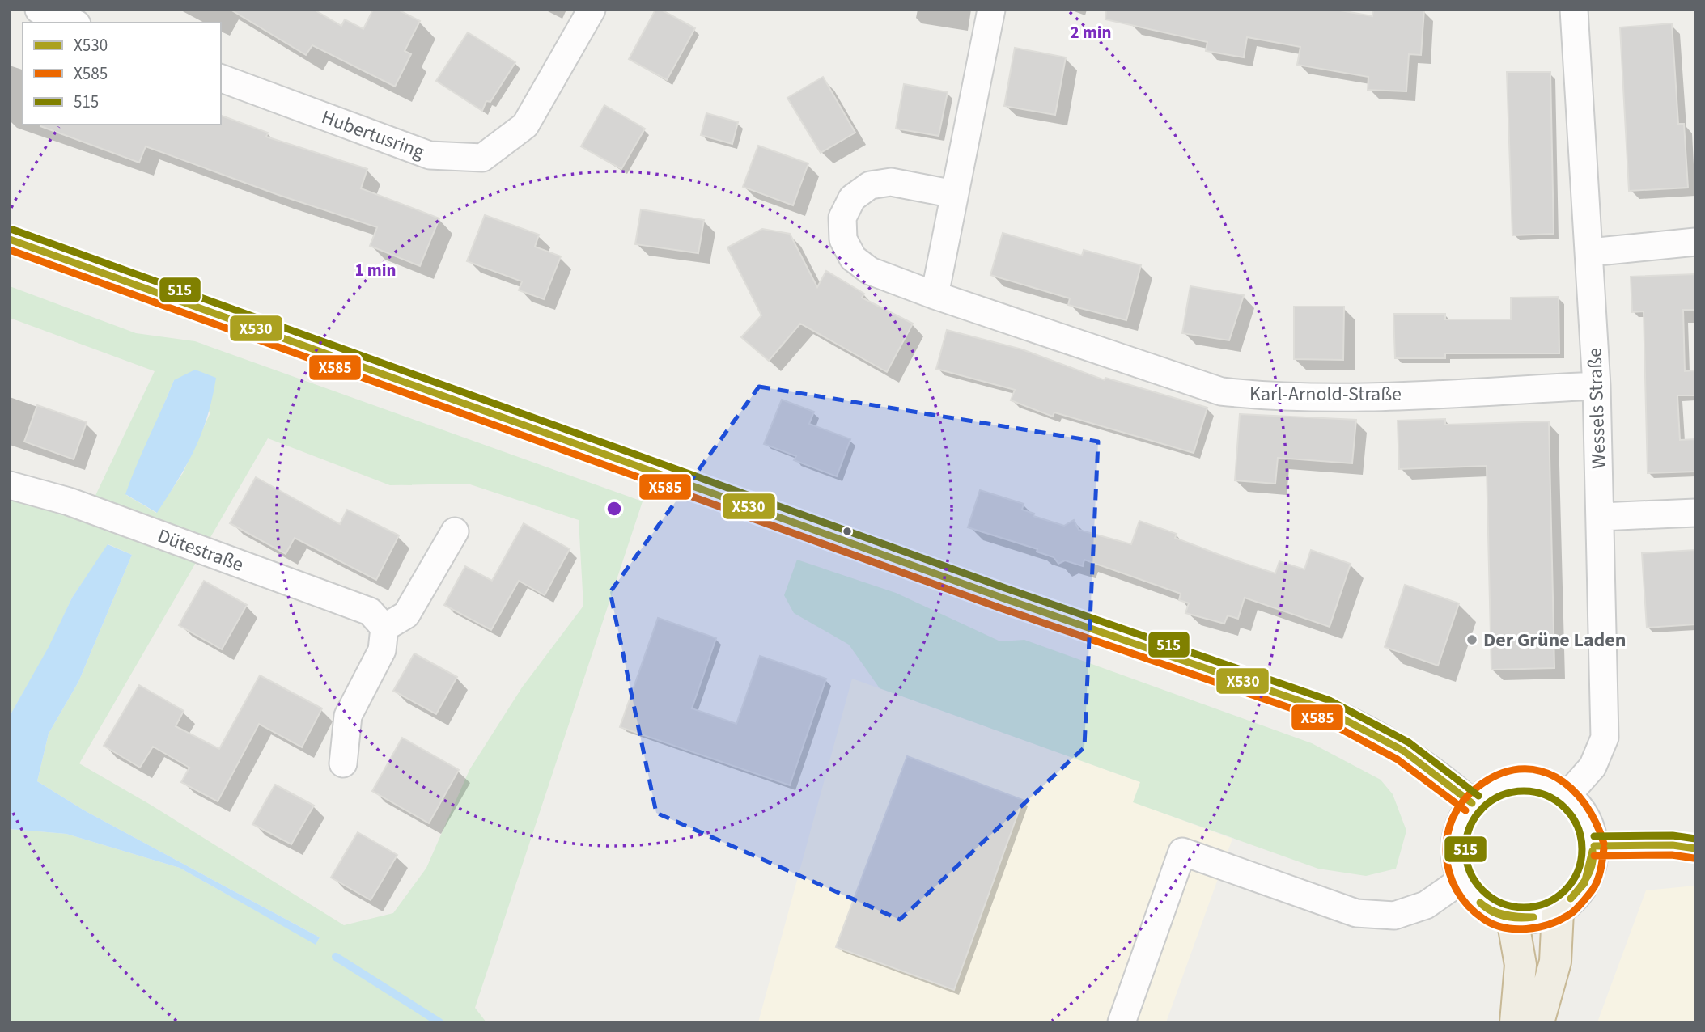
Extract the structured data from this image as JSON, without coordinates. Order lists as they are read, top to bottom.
{
  "streets": {
    "street": [
      "Hubertusring",
      "Karl-Arnold-Straße",
      "Wessels Straße",
      "Dütestraße"
    ]
  },
  "crossings": [
    ["Karl-Arnold-Straße", "Wessels Straße"]
  ],
  "places": ["Der Grüne Laden"],
  "lines": ["transit line 515", "transit line X530", "transit line X585"],
  "legend": ["X530", "X585", "515"],
  "rings": ["2 min", "1 min"]
}
